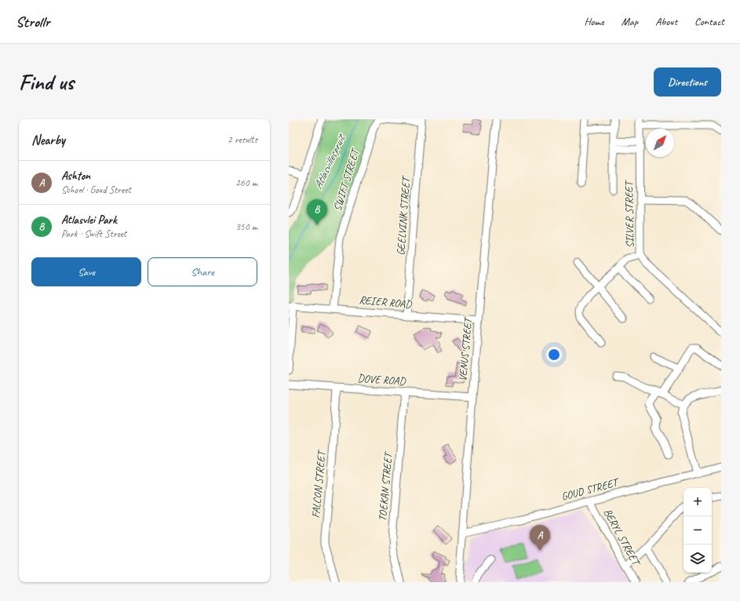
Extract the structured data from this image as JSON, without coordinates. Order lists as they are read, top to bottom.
{
  "streets": {
    "street": [
      "SWIFT STREET",
      "SILVER STREET",
      "GEELVINK STREET",
      "REIER ROAD",
      "VENUS STREET",
      "DOVE ROAD",
      "FALCON STREET",
      "TOEKAN STREET",
      "GOUD STREET",
      "BERYL STREET"
    ]
  },
  "crossings": [
    ["SWIFT STREET", "GEELVINK STREET"],
    ["SWIFT STREET", "REIER ROAD"],
    ["GEELVINK STREET", "REIER ROAD"],
    ["REIER ROAD", "VENUS STREET"],
    ["VENUS STREET", "DOVE ROAD"],
    ["VENUS STREET", "GOUD STREET"],
    ["DOVE ROAD", "FALCON STREET"],
    ["DOVE ROAD", "TOEKAN STREET"],
    ["GOUD STREET", "BERYL STREET"]
  ],
  "water": ["Atlasvillespruit"],
  "north": "top right",
  "page": {
    "header": "Strollr",
    "nav": [
      "Home",
      "Map",
      "About",
      "Contact"
    ],
    "buttons": [
      "Directions",
      ["Save", "Share"]
    ],
    "title": "Find us",
    "heading": ["Nearby", "2 results"],
    "list": [
      {
        "mark": "A",
        "name": "Ashton",
        "note": "School · Goud Street",
        "value": "260 m"
      },
      {
        "mark": "B",
        "name": "Atlasvlei Park",
        "note": "Park · Swift Street",
        "value": "350 m"
      }
    ],
    "pins": ["B", "A"],
    "map_buttons": ["+", "−"]
  }
}
